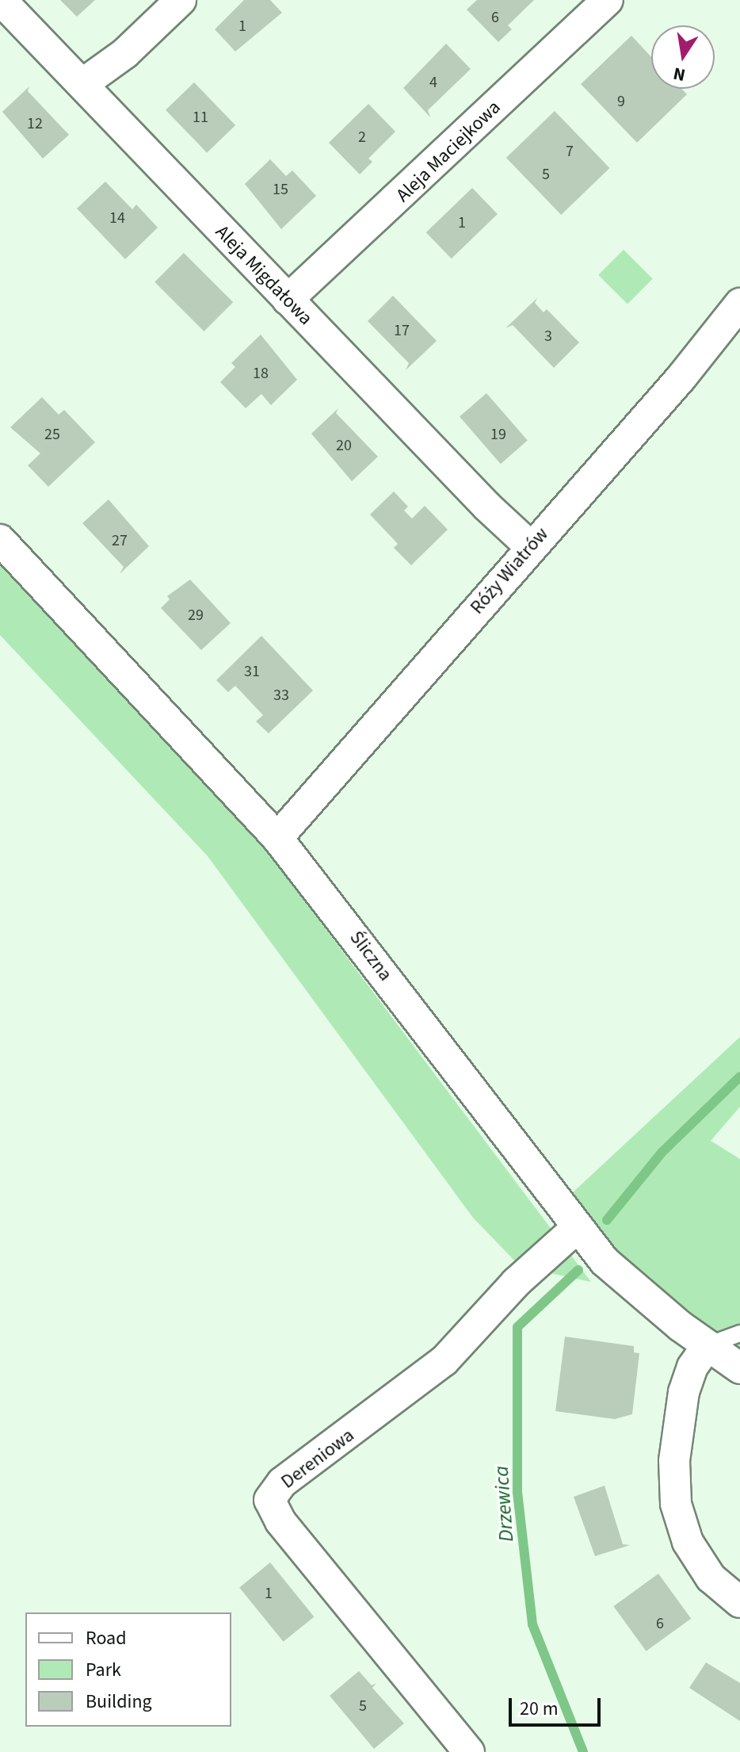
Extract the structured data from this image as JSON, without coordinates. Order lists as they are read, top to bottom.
{
  "streets": {
    "street": [
      "Aleja Maciejkowa",
      "Aleja Migdałowa",
      "Róży Wiatrów",
      "Śliczna",
      "Dereniowa"
    ]
  },
  "crossings": [
    ["Aleja Maciejkowa", "Aleja Migdałowa"],
    ["Aleja Migdałowa", "Róży Wiatrów"],
    ["Róży Wiatrów", "Śliczna"],
    ["Śliczna", "Dereniowa"]
  ],
  "water": ["Drzewica"],
  "house_numbers": [
    "6",
    "1",
    "4",
    "9",
    "11",
    "12",
    "2",
    "7",
    "5",
    "15",
    "14",
    "1",
    "17",
    "3",
    "18",
    "25",
    "19",
    "20",
    "27",
    "29",
    "31",
    "33",
    "1",
    "6",
    "5"
  ],
  "legend": ["Road", "Park", "Building"],
  "scale_bar": "20 m",
  "north": "bottom"
}
